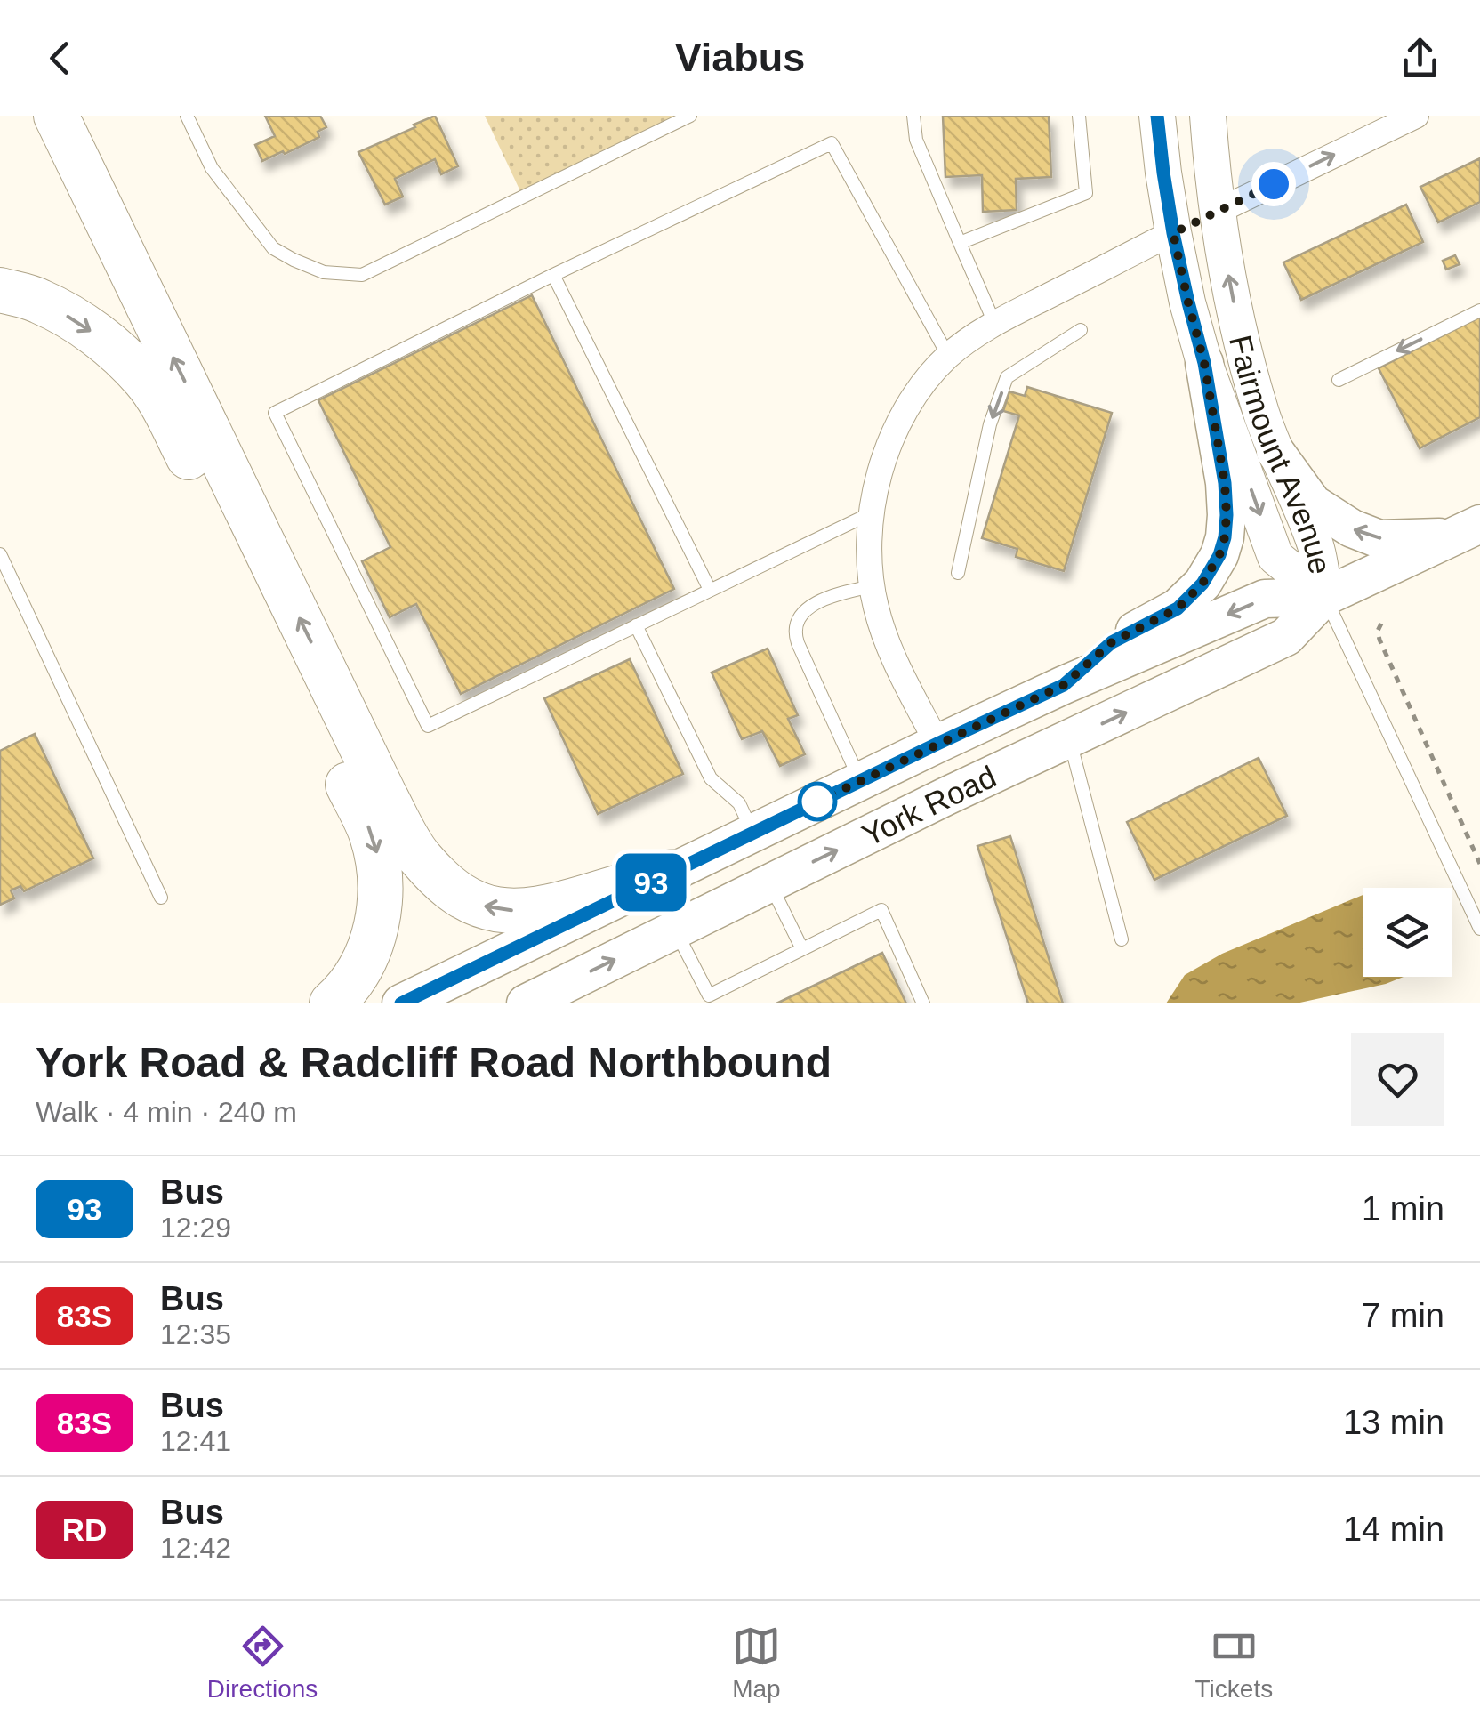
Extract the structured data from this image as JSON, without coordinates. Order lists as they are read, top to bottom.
{
  "streets": {
    "main road": ["Fairmount Avenue", "York Road"]
  },
  "crossings": [
    ["Fairmount Avenue", "York Road"]
  ],
  "lines": ["bus line 93"],
  "page": {
    "header": "Viabus",
    "on_map": "93",
    "heading": ["York Road & Radcliff Road Northbound", "Walk · 4 min · 240 m"],
    "list": [
      {
        "mark": "93",
        "name": "Bus",
        "note": "12:29",
        "value": "1 min"
      },
      {
        "mark": "83S",
        "name": "Bus",
        "note": "12:35",
        "value": "7 min"
      },
      {
        "mark": "83S",
        "name": "Bus",
        "note": "12:41",
        "value": "13 min"
      },
      {
        "mark": "RD",
        "name": "Bus",
        "note": "12:42",
        "value": "14 min"
      }
    ],
    "tabs": ["Directions", "Map", "Tickets"]
  }
}
